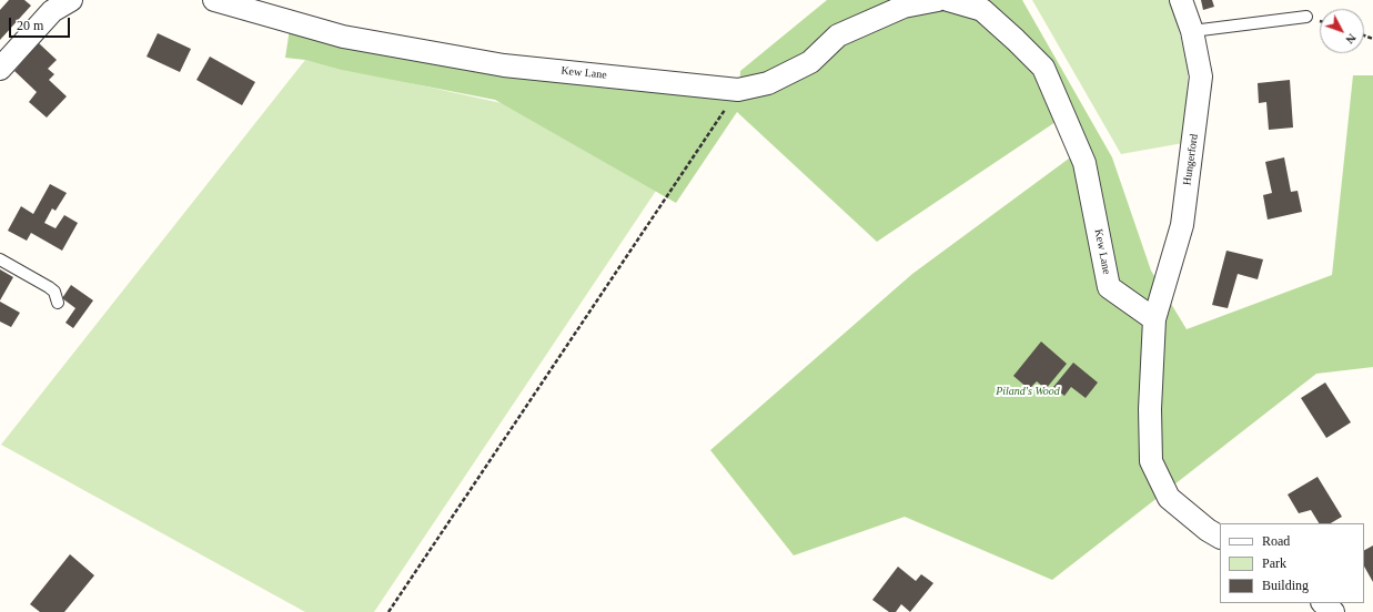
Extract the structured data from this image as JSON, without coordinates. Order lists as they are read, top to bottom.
{
  "streets": {
    "street": ["Kew Lane", "Hungerford"]
  },
  "crossings": [
    ["Kew Lane", "Hungerford"]
  ],
  "parks": ["Piland's Wood"],
  "legend": ["Road", "Park", "Building"],
  "scale_bar": "20 m",
  "north": "bottom right"
}
